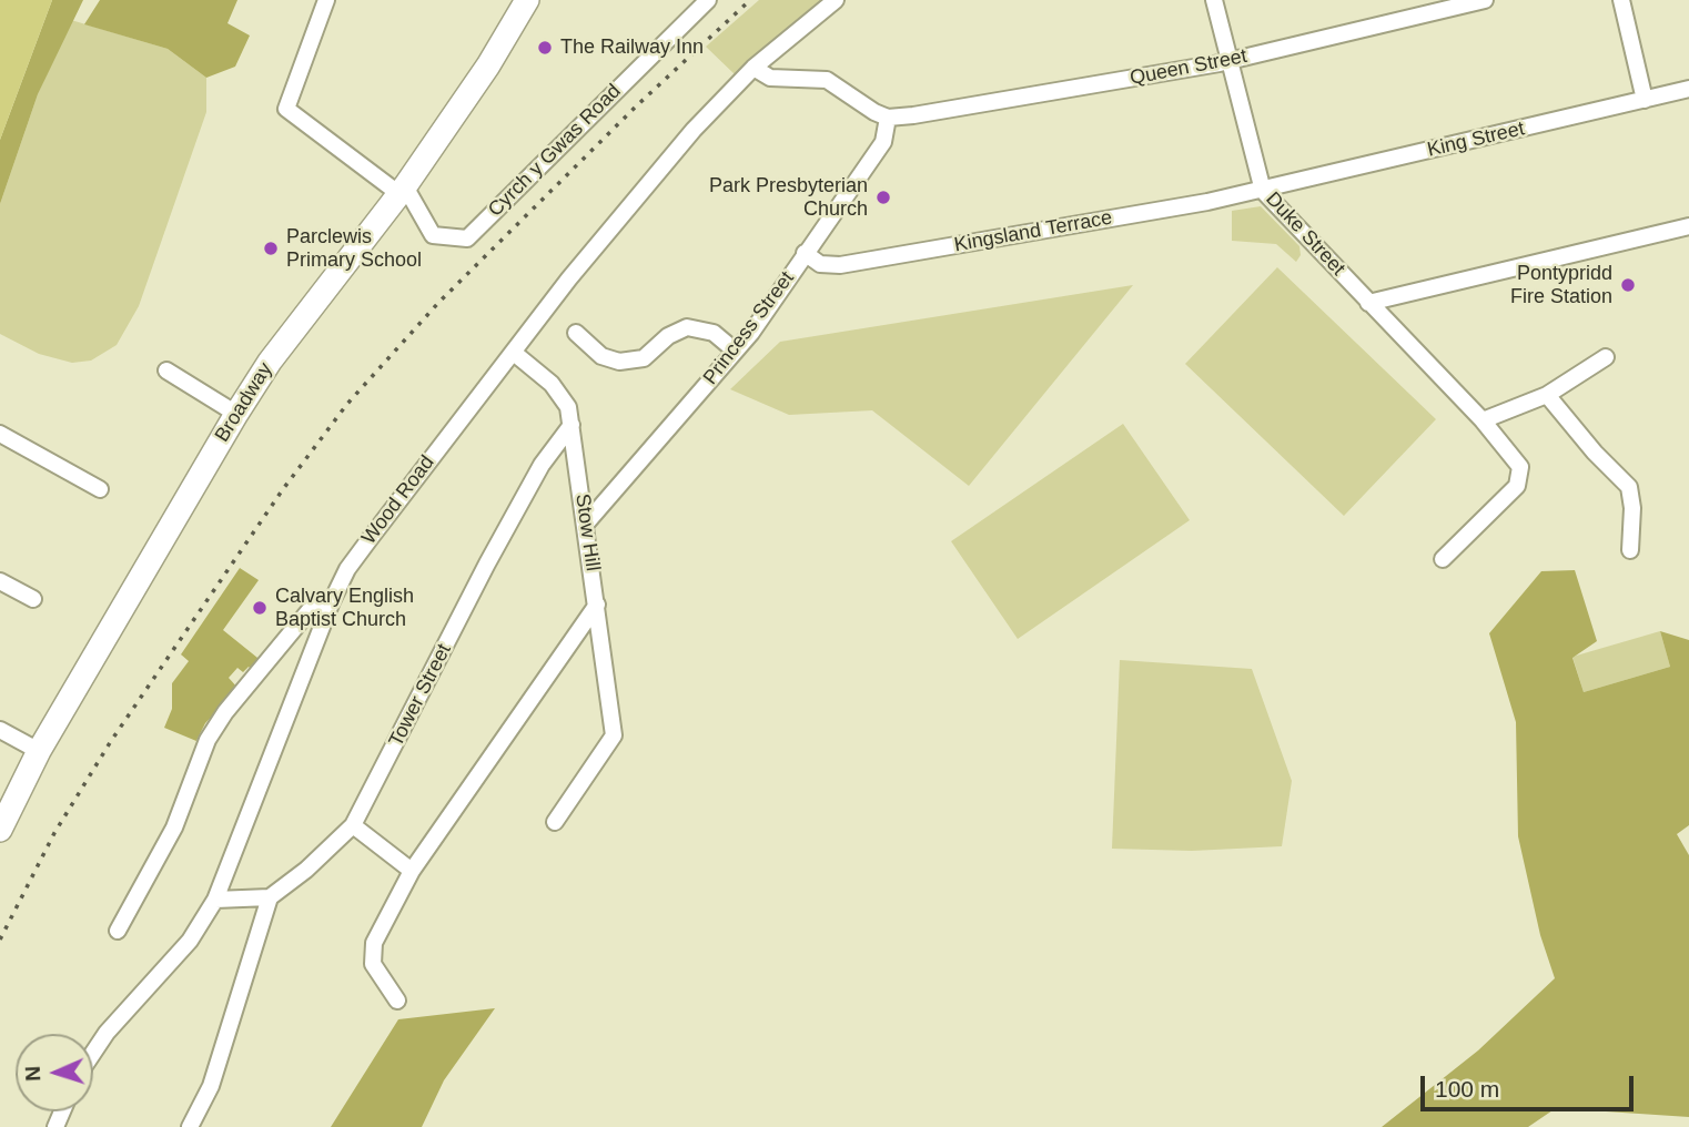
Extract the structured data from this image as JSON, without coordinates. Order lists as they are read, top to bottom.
{
  "streets": {
    "main road": ["Broadway"],
    "street": [
      "Queen Street",
      "King Street",
      "Cyrch y Gwas Road",
      "Kingsland Terrace",
      "Duke Street",
      "Princess Street",
      "Wood Road",
      "Stow Hill",
      "Tower Street"
    ]
  },
  "crossings": [
    ["Queen Street", "Duke Street"],
    ["Queen Street", "Princess Street"],
    ["King Street", "Kingsland Terrace"],
    ["King Street", "Duke Street"],
    ["Cyrch y Gwas Road", "Broadway"],
    ["Kingsland Terrace", "Duke Street"],
    ["Kingsland Terrace", "Princess Street"],
    ["Princess Street", "Stow Hill"],
    ["Wood Road", "Stow Hill"],
    ["Stow Hill", "Tower Street"]
  ],
  "places": [
    "The Railway Inn",
    "Park Presbyterian Church",
    "Parclewis Primary School",
    "Pontypridd Fire Station",
    "Calvary English Baptist Church"
  ],
  "scale_bar": "100 m",
  "north": "left"
}
